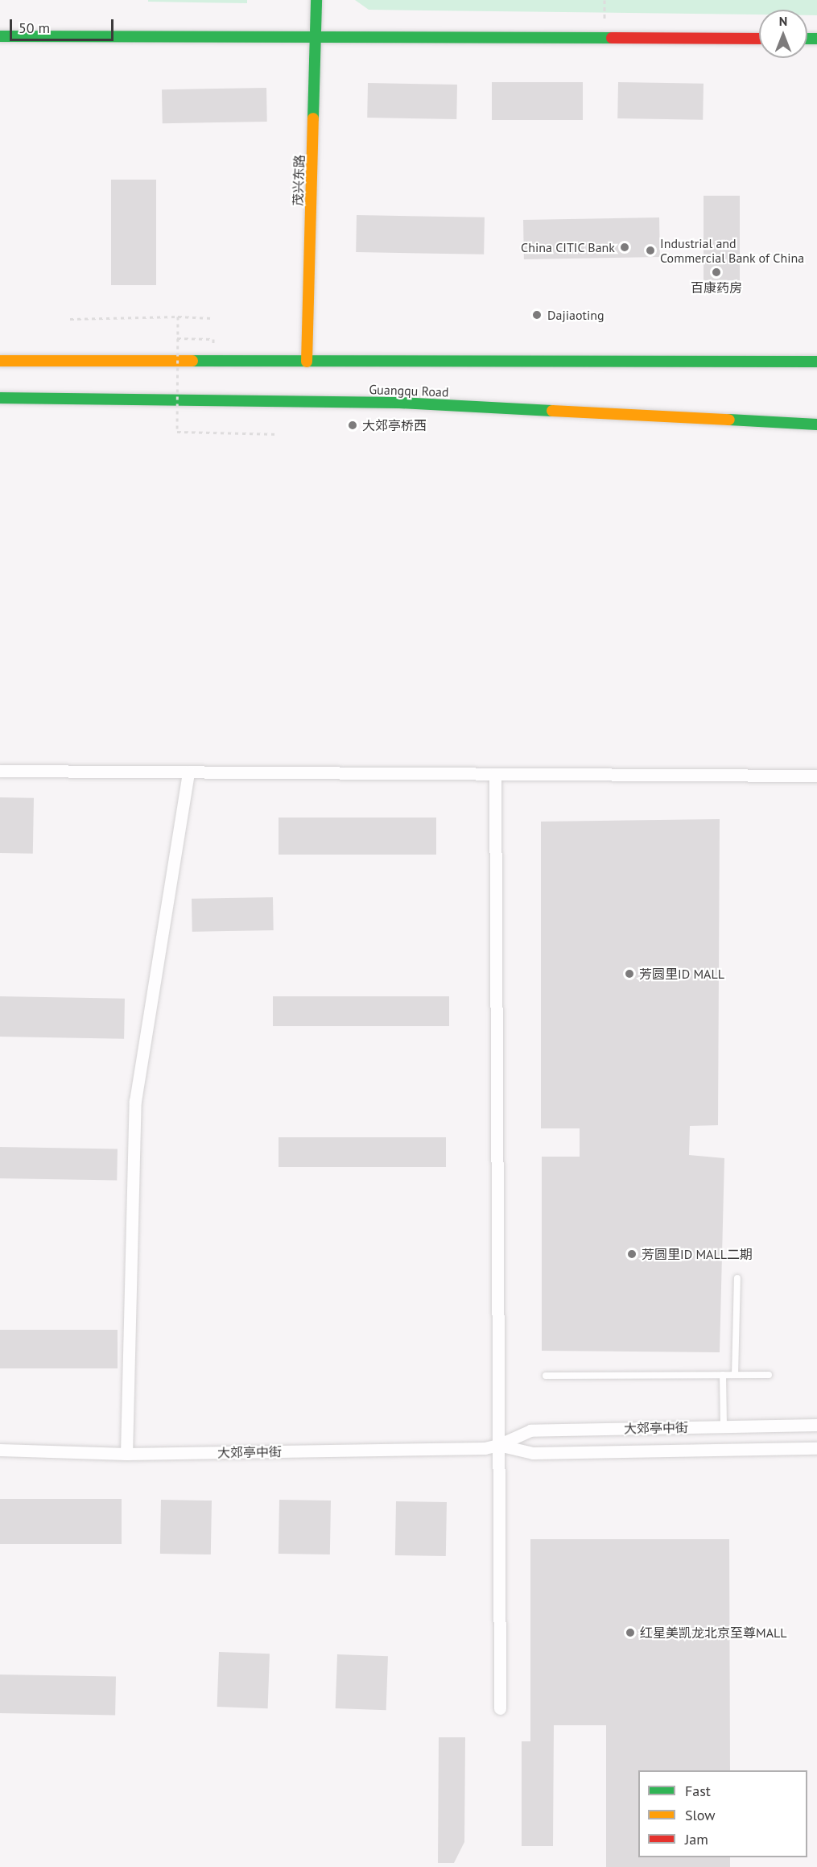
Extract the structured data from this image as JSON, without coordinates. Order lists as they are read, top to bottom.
{
  "streets": {
    "main road": ["茂兴东路", "Guangqu Road"],
    "street": ["大郊亭中街"]
  },
  "crossings": [
    ["茂兴东路", "Guangqu Road"]
  ],
  "places": [
    "China CITIC Bank",
    "Industrial and Commercial Bank of China",
    "百康药房",
    "Dajiaoting",
    "大郊亭桥西",
    "芳圆里ID MALL",
    "芳圆里ID MALL二期",
    "红星美凯龙北京至尊MALL"
  ],
  "legend": ["Fast", "Slow", "Jam"],
  "scale_bar": "50 m",
  "north": "top"
}
